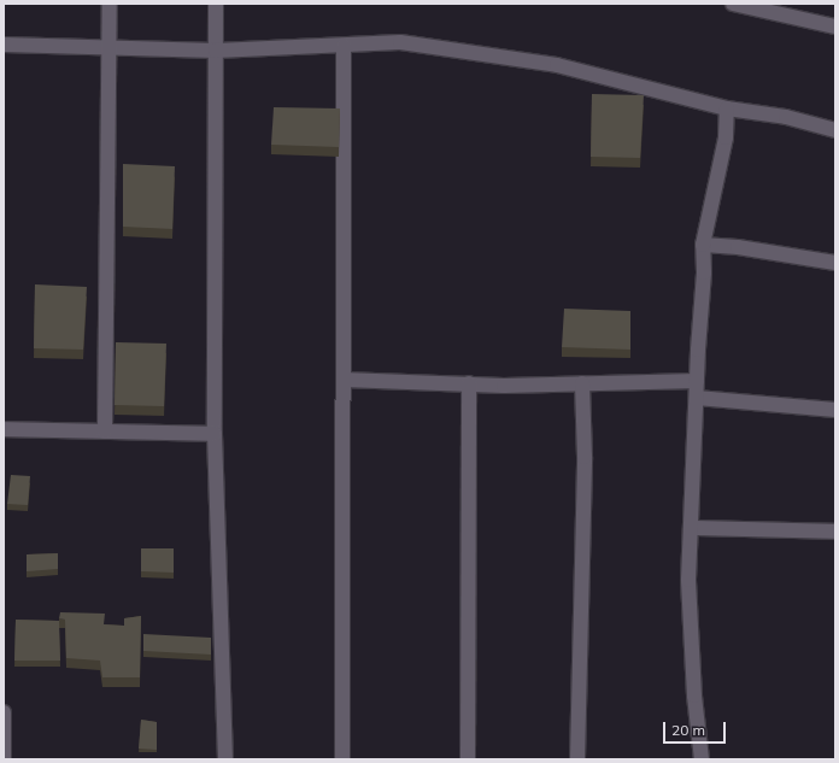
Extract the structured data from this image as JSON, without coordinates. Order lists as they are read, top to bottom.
{
  "scale_bar": "20 m"
}
